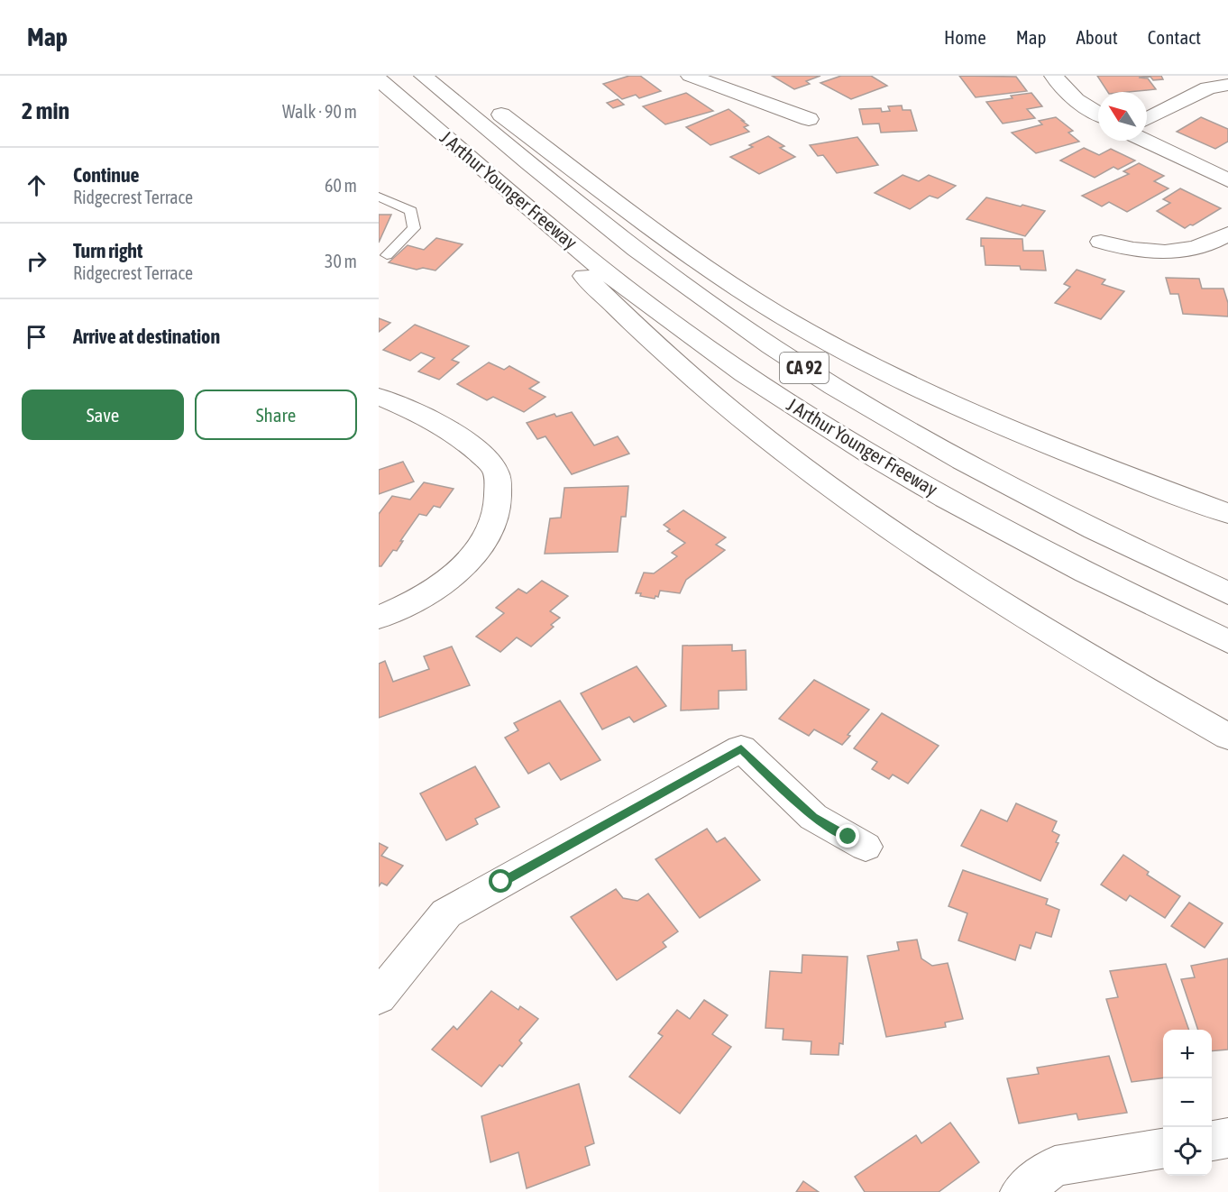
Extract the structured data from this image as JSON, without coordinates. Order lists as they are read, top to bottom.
{
  "streets": {
    "main road": ["J Arthur Younger Freeway", "CA 92"]
  },
  "north": "top left",
  "page": {
    "header": "Map",
    "nav": [
      "Home",
      "Map",
      "About",
      "Contact"
    ],
    "heading": ["2 min", "Walk · 90 m"],
    "list": [
      ["Continue", "Ridgecrest Terrace", "60 m"],
      ["Turn right", "Ridgecrest Terrace", "30 m"],
      "Arrive at destination"
    ],
    "buttons": ["Save", "Share"],
    "map_buttons": ["+", "−"]
  }
}
